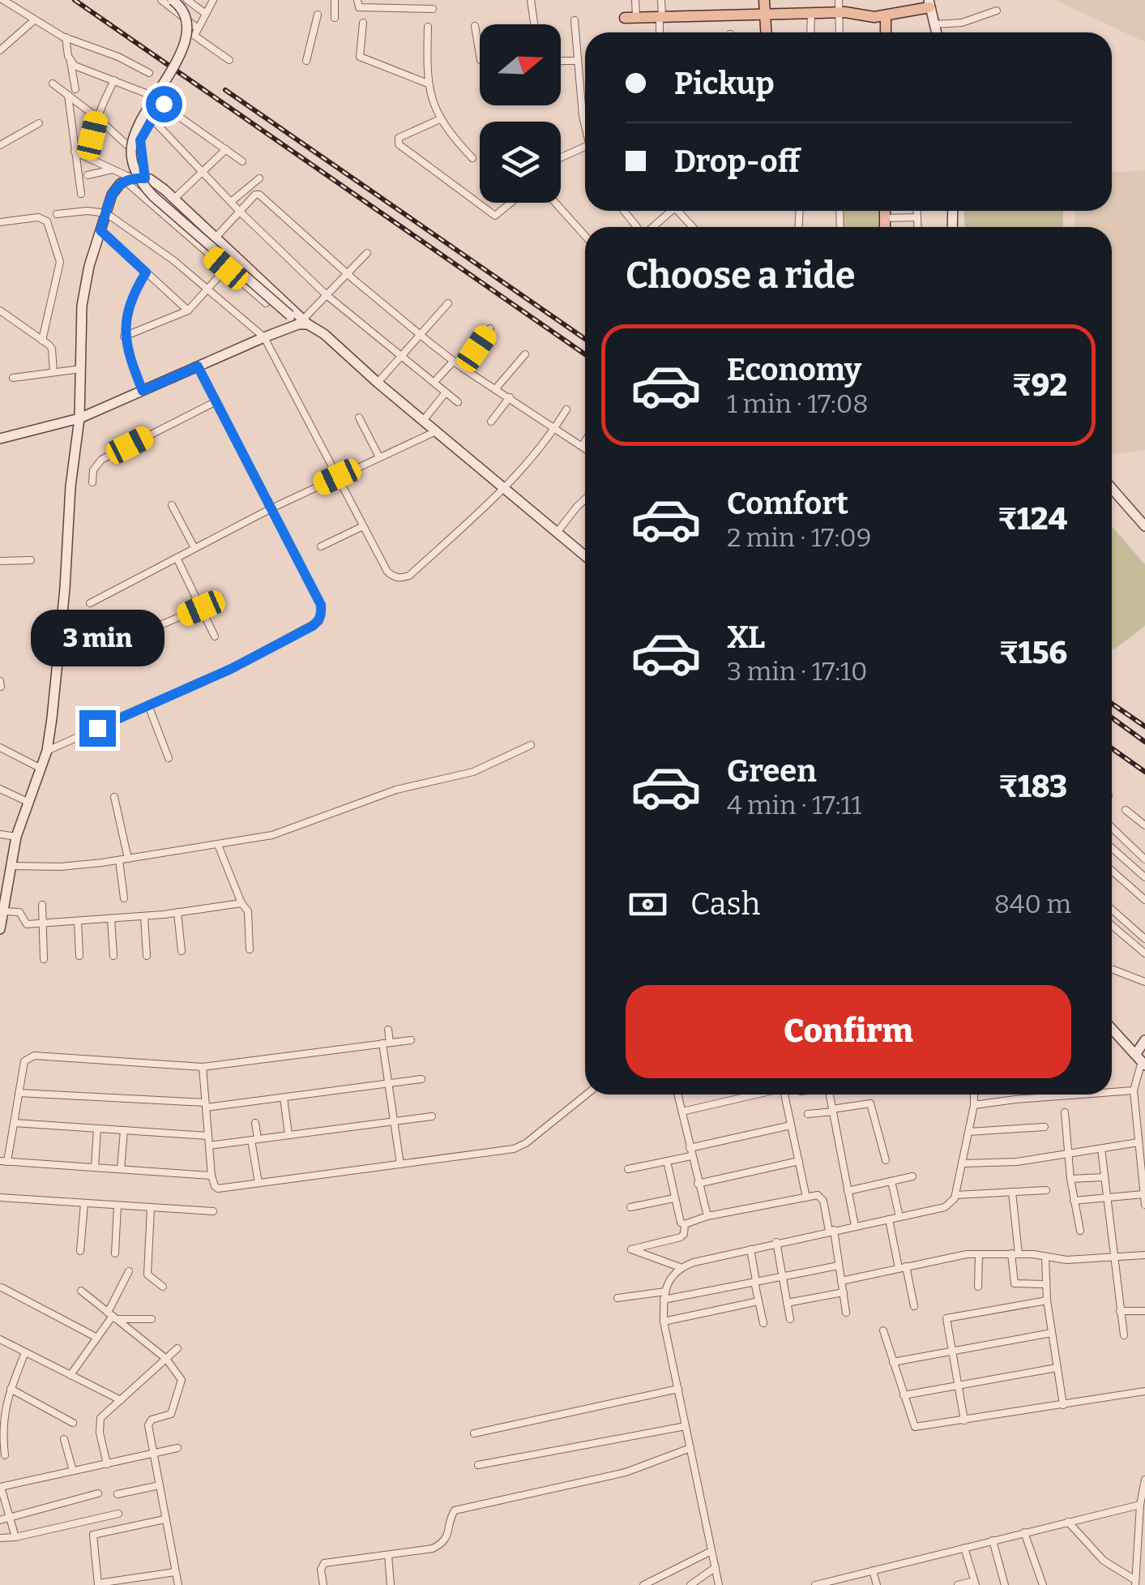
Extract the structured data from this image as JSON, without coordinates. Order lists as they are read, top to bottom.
{
  "north": "right",
  "page": {
    "banner": ["Pickup", "Drop-off"],
    "heading": "Choose a ride",
    "list": [
      {
        "name": "Economy",
        "note": "1 min · 17:08",
        "value": "₹92"
      },
      {
        "name": "Comfort",
        "note": "2 min · 17:09",
        "value": "₹124"
      },
      {
        "name": "XL",
        "note": "3 min · 17:10",
        "value": "₹156"
      },
      {
        "name": "Green",
        "note": "4 min · 17:11",
        "value": "₹183"
      }
    ],
    "bubble": "3 min",
    "pay": ["Cash", "840 m"],
    "buttons": "Confirm"
  }
}
